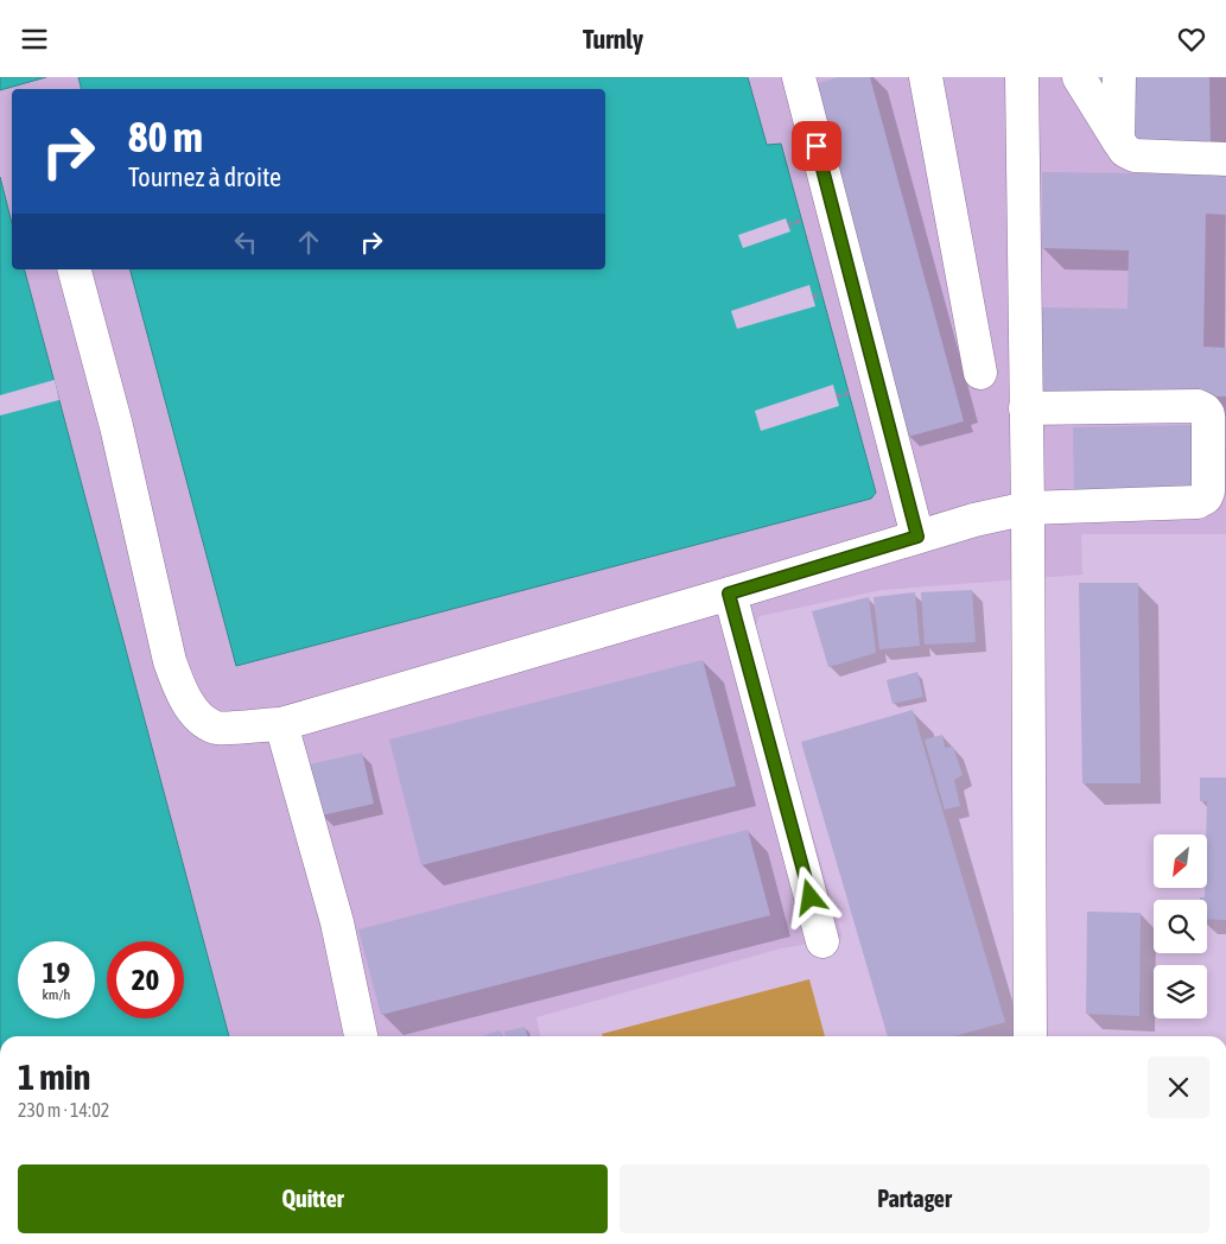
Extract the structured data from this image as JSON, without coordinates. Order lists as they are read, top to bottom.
{
  "north": "bottom left",
  "page": {
    "header": "Turnly",
    "turn": ["80 m", "Tournez à droite"],
    "speed": "19 km/h",
    "limit": "20",
    "heading": ["1 min", "230 m · 14:02"],
    "buttons": ["Quitter", "Partager"]
  }
}
